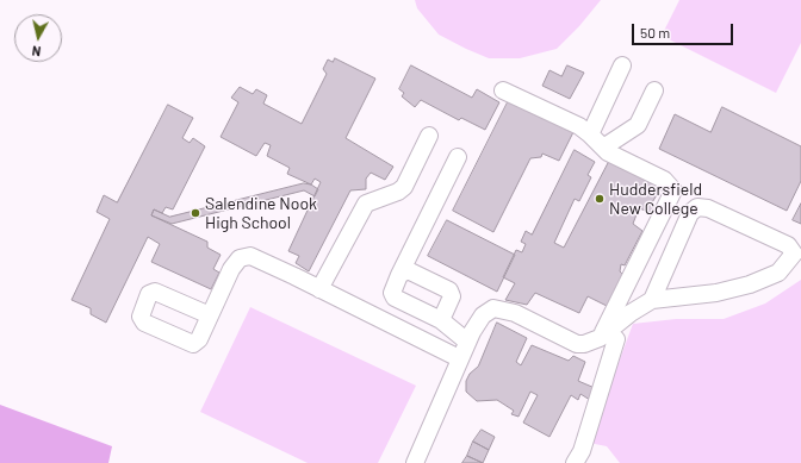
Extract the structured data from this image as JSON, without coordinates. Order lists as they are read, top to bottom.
{
  "places": ["Huddersfield New College", "Salendine Nook High School"],
  "scale_bar": "50 m",
  "north": "bottom"
}
